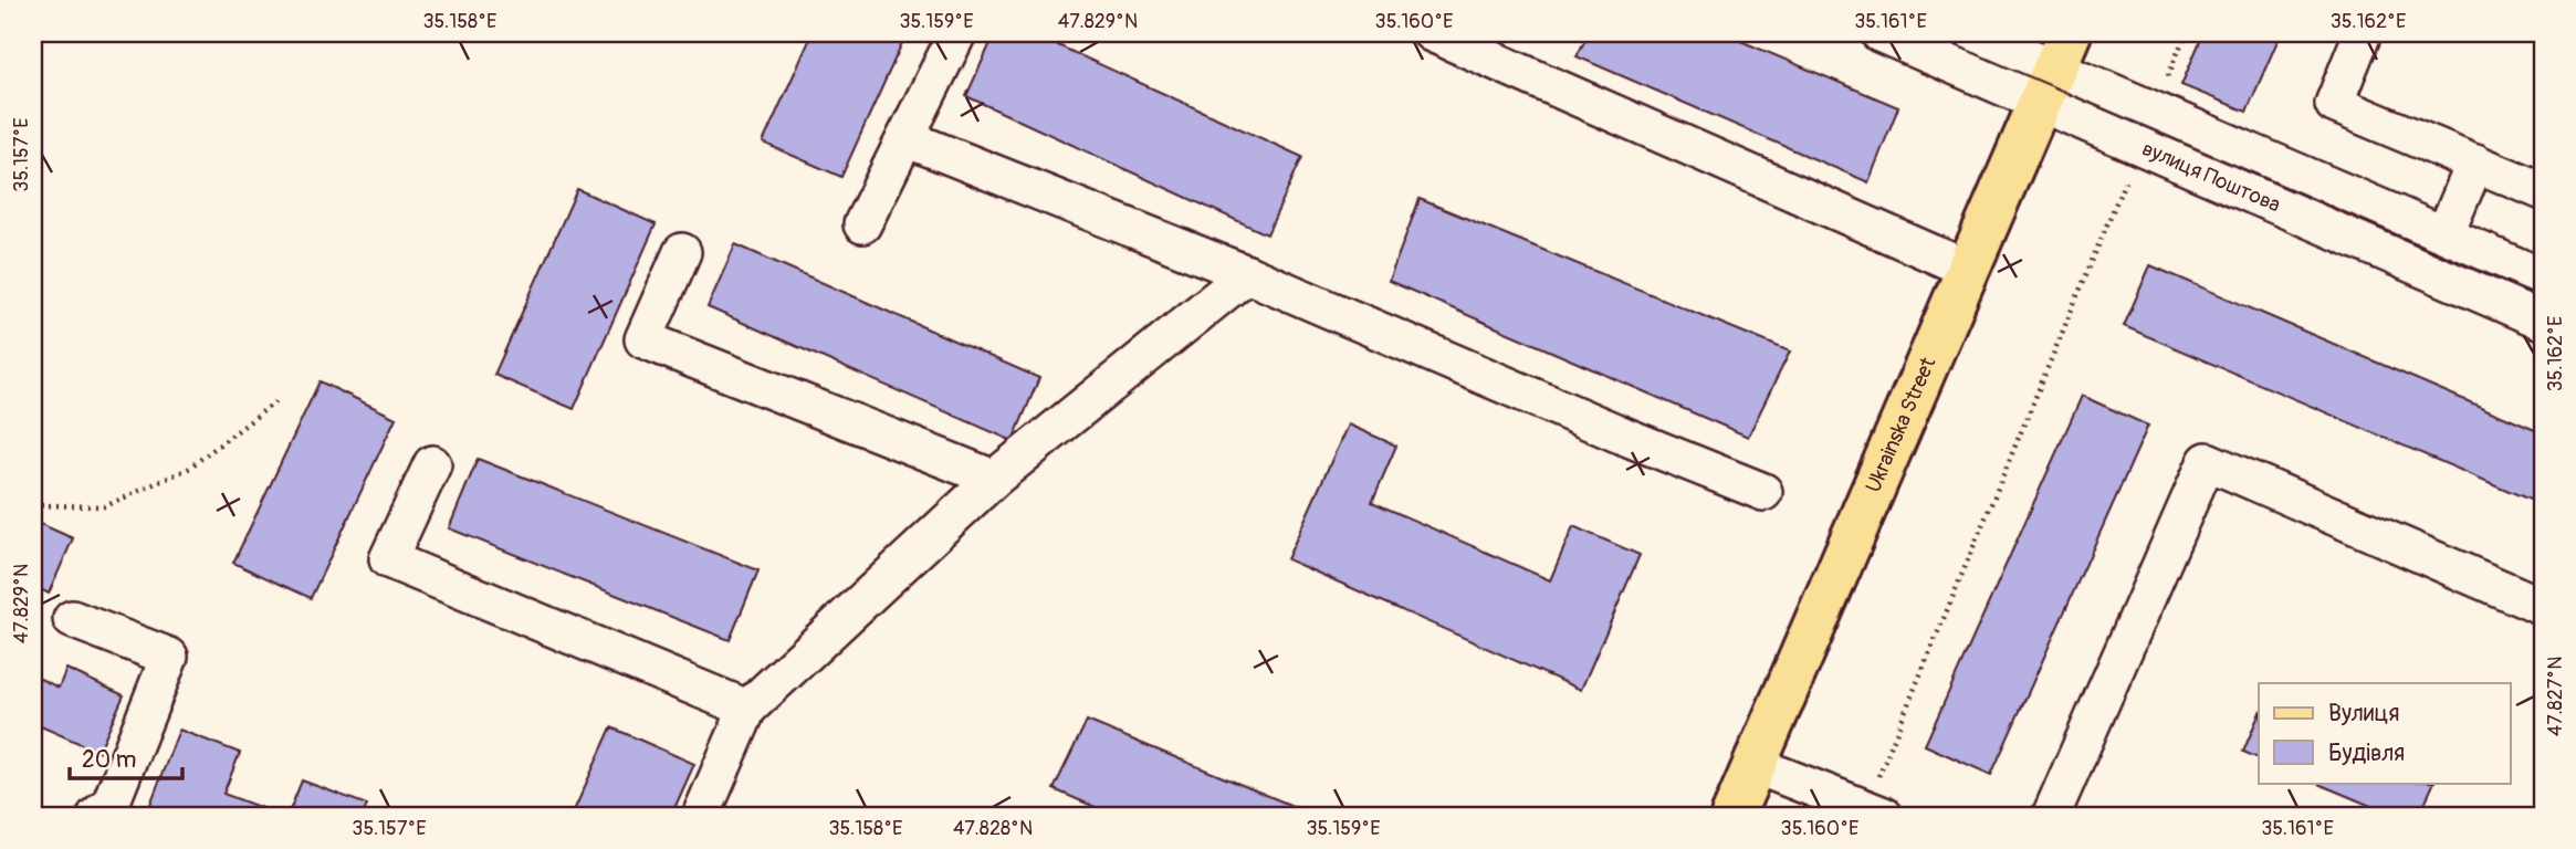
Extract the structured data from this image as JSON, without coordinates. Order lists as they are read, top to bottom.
{
  "streets": {
    "main road": ["Ukrainska Street"],
    "street": ["вулиця Поштова"]
  },
  "crossings": [
    ["вулиця Поштова", "Ukrainska Street"]
  ],
  "legend": ["Вулиця", "Будівля"],
  "scale_bar": "20 m",
  "coordinates": [
    "35.158°E",
    "35.159°E",
    "47.829°N",
    "35.160°E",
    "35.161°E",
    "35.162°E",
    "35.157°E",
    "47.827°N",
    "47.828°N"
  ]
}
